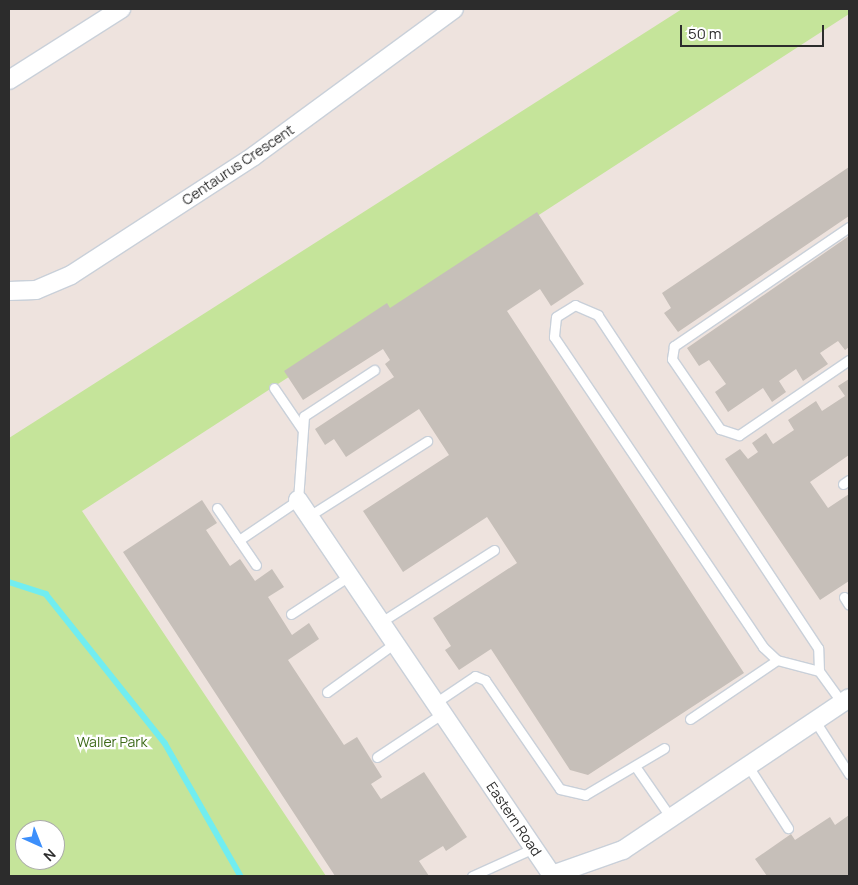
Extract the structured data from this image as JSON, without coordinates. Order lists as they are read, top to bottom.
{
  "streets": {
    "street": ["Centaurus Crescent", "Eastern Road"]
  },
  "parks": ["Waller Park"],
  "scale_bar": "50 m",
  "north": "bottom right"
}
